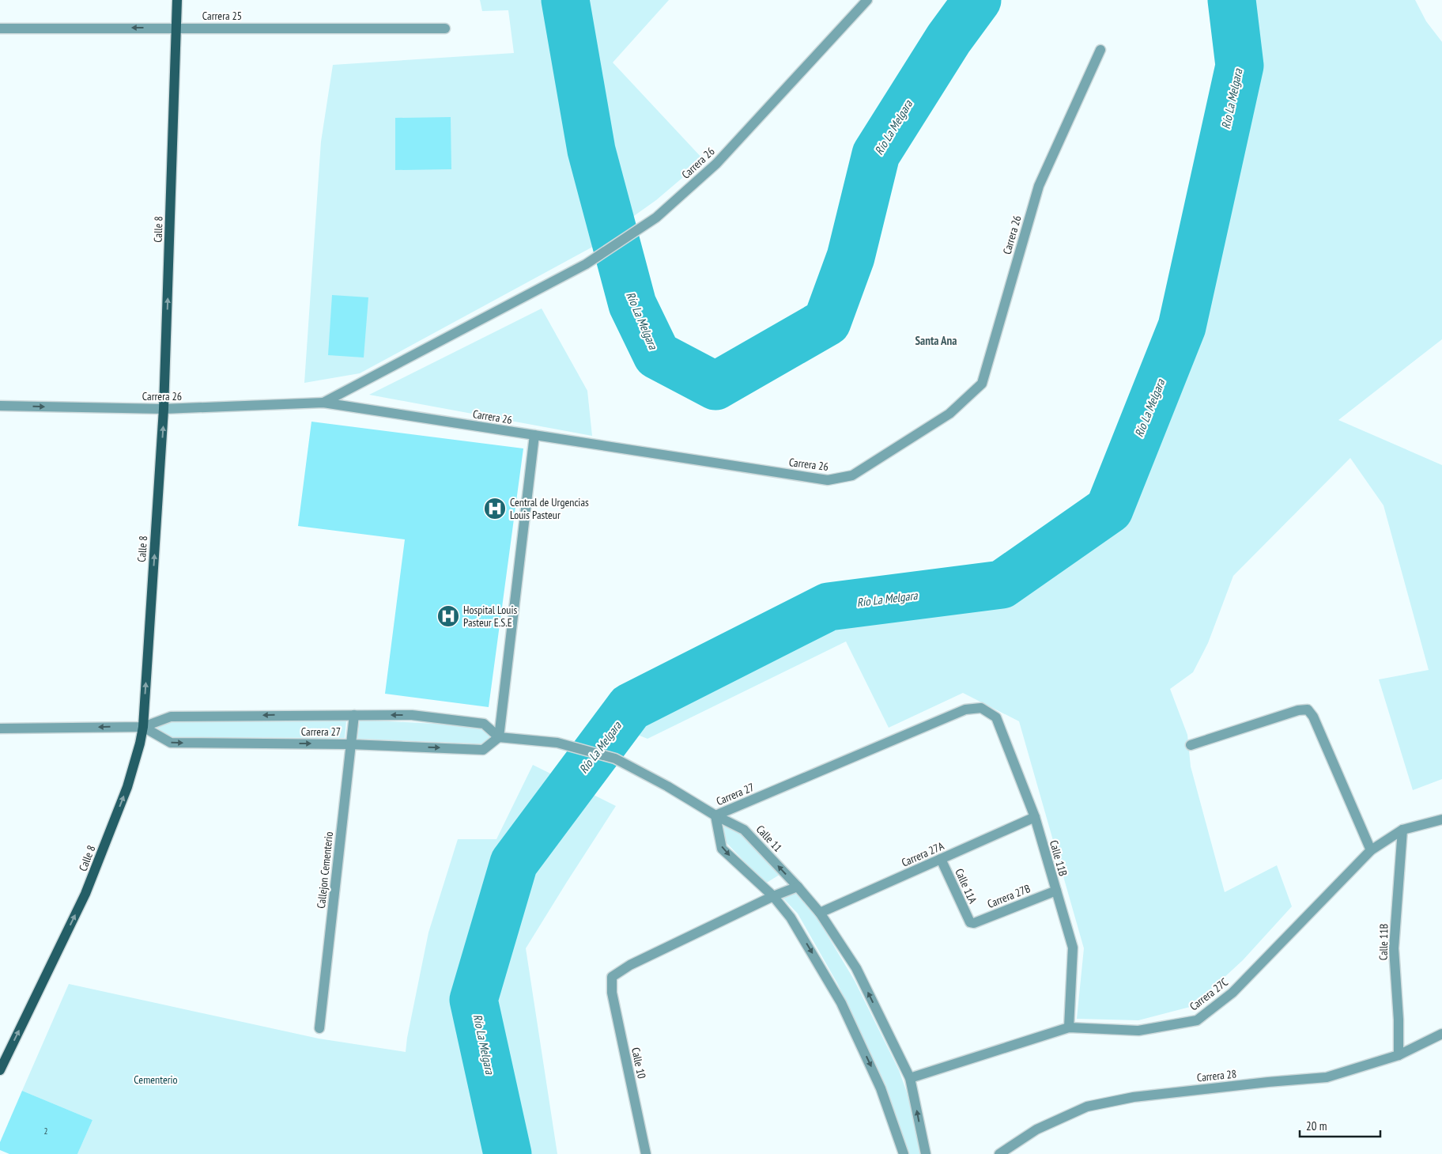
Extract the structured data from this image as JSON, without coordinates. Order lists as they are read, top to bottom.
{
  "streets": {
    "main road": ["Calle 8"],
    "street": [
      "Carrera 25",
      "Carrera 26",
      "Carrera 27",
      "Calle 11",
      "Carrera 27A",
      "Calle 11B",
      "Callejon Cementerio",
      "Calle 11A",
      "Carrera 27B",
      "Carrera 27C",
      "Calle 10",
      "Carrera 28"
    ]
  },
  "crossings": [
    ["Carrera 25", "Calle 8"],
    ["Carrera 26", "Calle 8"],
    ["Calle 8", "Carrera 27"],
    ["Carrera 27", "Calle 11"],
    ["Carrera 27", "Calle 11B"],
    ["Carrera 27", "Callejon Cementerio"],
    ["Calle 11", "Carrera 27A"],
    ["Calle 11", "Carrera 27C"],
    ["Carrera 27A", "Calle 11B"],
    ["Carrera 27A", "Calle 11A"],
    ["Calle 11B", "Carrera 27B"],
    ["Calle 11B", "Carrera 27C"],
    ["Calle 11B", "Carrera 28"],
    ["Calle 11A", "Carrera 27B"]
  ],
  "one_way": ["Carrera 25", "Calle 8"],
  "districts": ["Santa Ana"],
  "water": ["Río La Melgara"],
  "parks": ["Cementerio"],
  "places": {
    "hospital": ["Central de Urgencias Louis Pasteur", "Hospital Louis Pasteur E.S.E"]
  },
  "house_numbers": ["2"],
  "scale_bar": "20 m"
}
